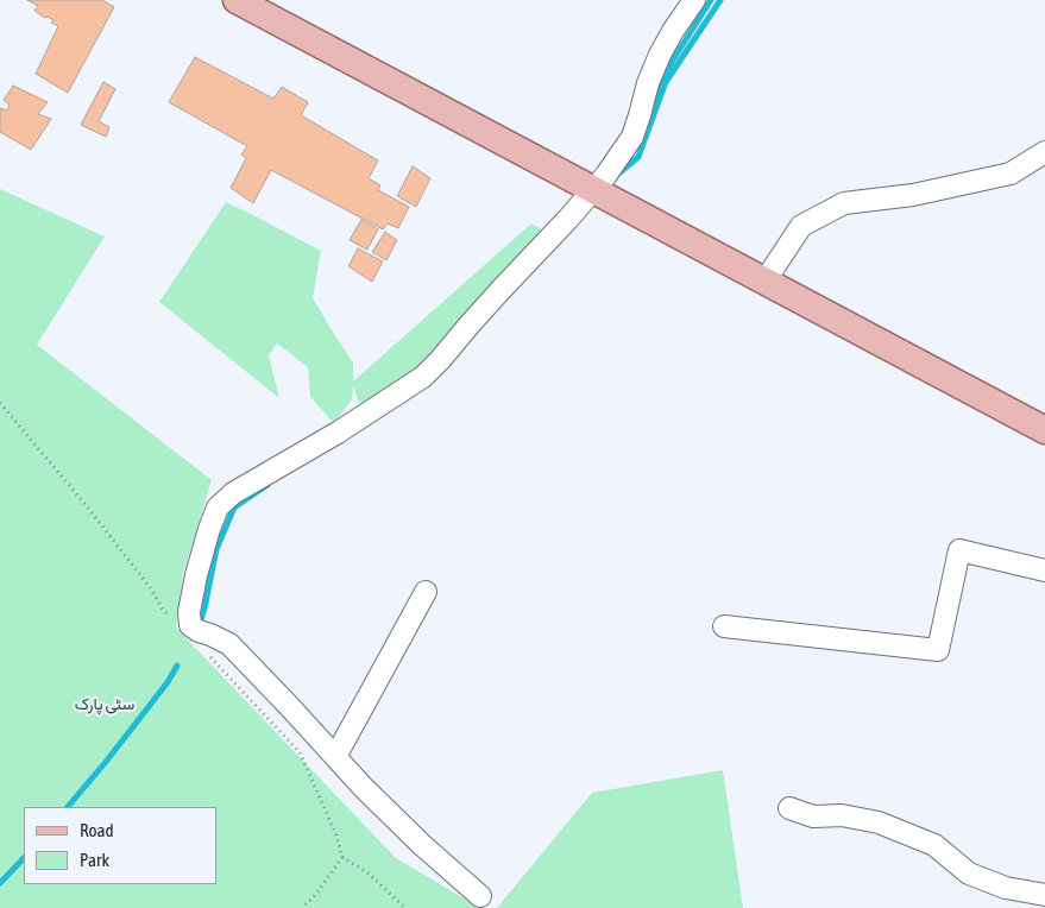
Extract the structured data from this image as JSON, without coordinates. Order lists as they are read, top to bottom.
{
  "parks": ["سٹی پارک"],
  "legend": ["Road", "Park"]
}
